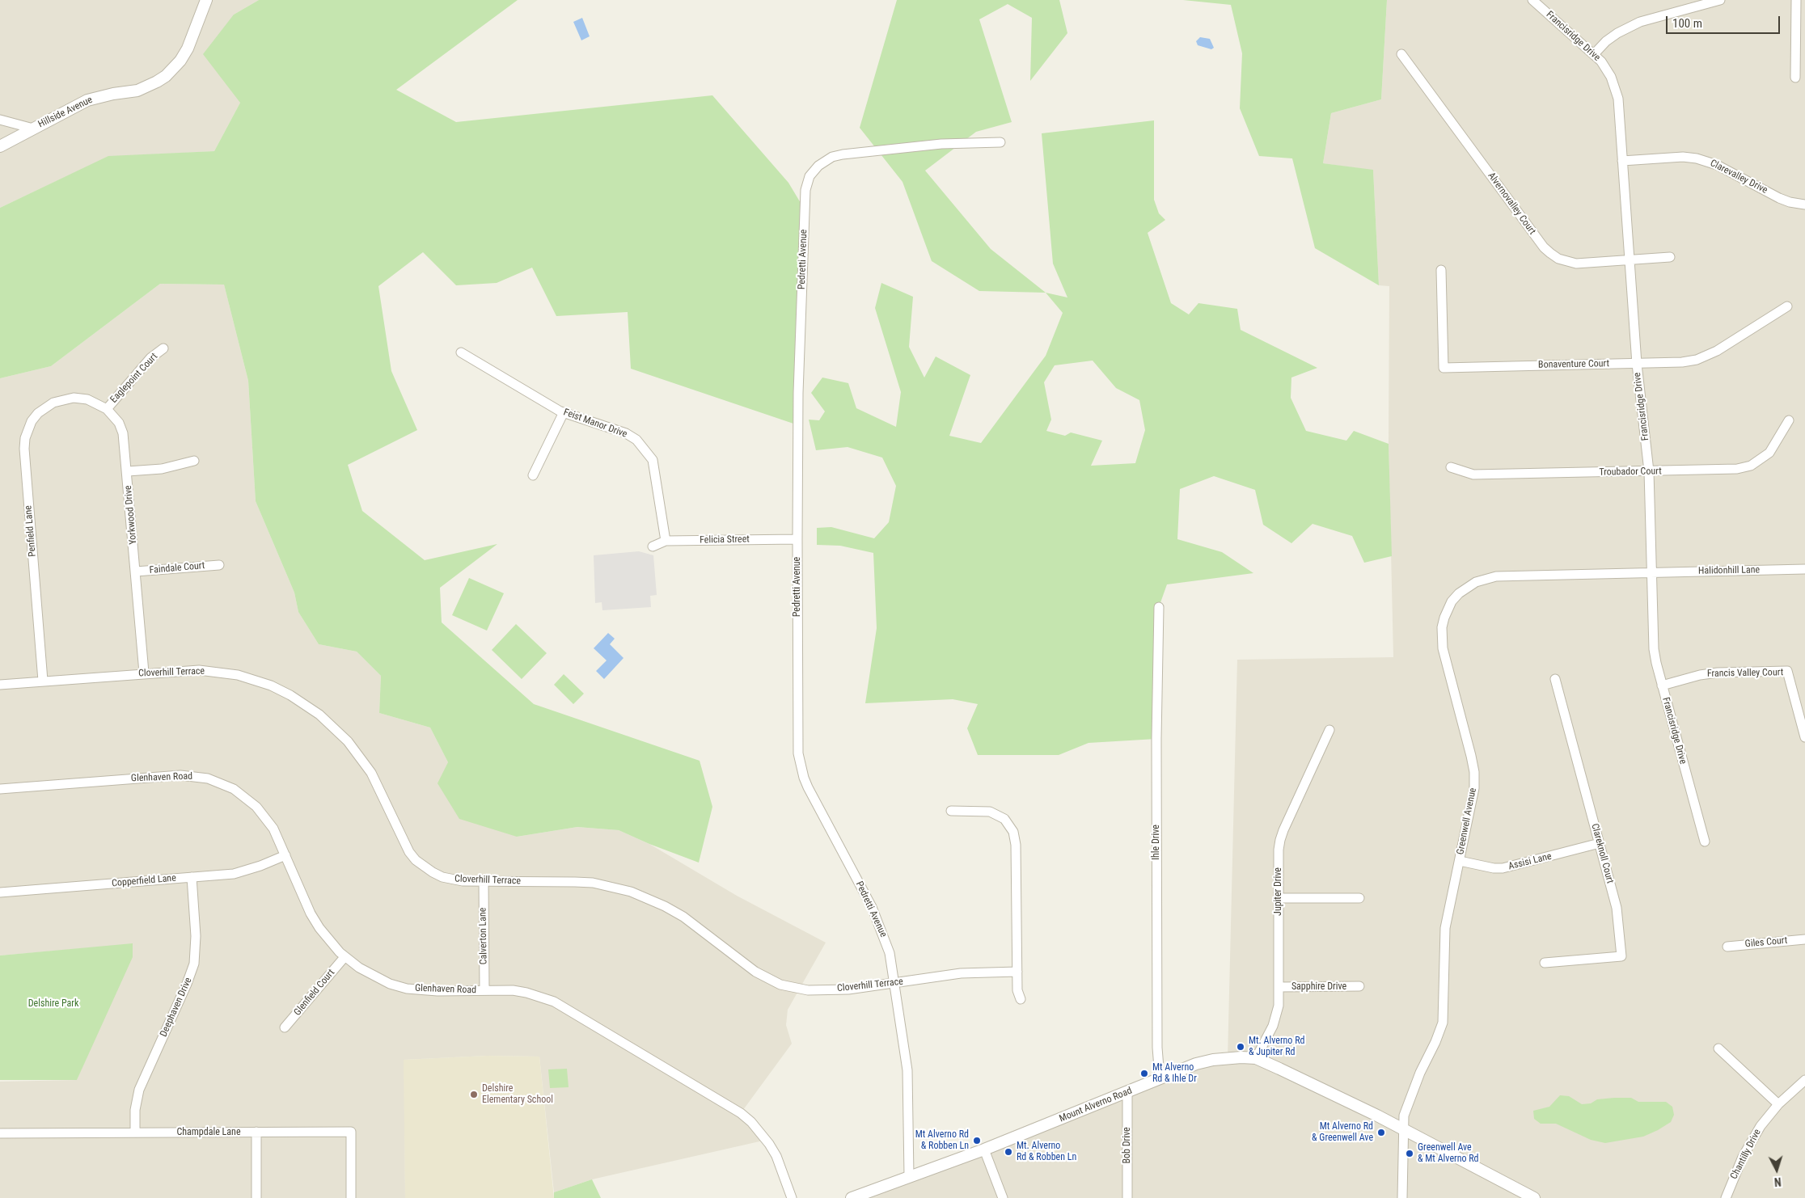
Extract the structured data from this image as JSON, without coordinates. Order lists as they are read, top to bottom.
{
  "streets": {
    "street": [
      "Francisridge Drive",
      "Hillside Avenue",
      "Clarevalley Drive",
      "Alvernovalley Court",
      "Pedretti Avenue",
      "Bonaventure Court",
      "Eaglepoint Court",
      "Feist Manor Drive",
      "Troubador Court",
      "Yorkwood Drive",
      "Penfield Lane",
      "Felicia Street",
      "Faindale Court",
      "Halidonhill Lane",
      "Cloverhill Terrace",
      "Francis Valley Court",
      "Glenhaven Road",
      "Greenwell Avenue",
      "Ihle Drive",
      "Clareknoll Court",
      "Assisi Lane",
      "Copperfield Lane",
      "Jupiter Drive",
      "Calverton Lane",
      "Giles Court",
      "Sapphire Drive",
      "Glenfield Court",
      "Deephaven Drive",
      "Mount Alverno Road",
      "Champdale Lane",
      "Bob Drive",
      "Chantilly Drive"
    ]
  },
  "crossings": [
    ["Francisridge Drive", "Clarevalley Drive"],
    ["Francisridge Drive", "Alvernovalley Court"],
    ["Francisridge Drive", "Bonaventure Court"],
    ["Francisridge Drive", "Troubador Court"],
    ["Francisridge Drive", "Halidonhill Lane"],
    ["Francisridge Drive", "Francis Valley Court"],
    ["Francisridge Drive", "Greenwell Avenue"],
    ["Pedretti Avenue", "Felicia Street"],
    ["Pedretti Avenue", "Cloverhill Terrace"],
    ["Pedretti Avenue", "Mount Alverno Road"],
    ["Eaglepoint Court", "Yorkwood Drive"],
    ["Feist Manor Drive", "Felicia Street"],
    ["Yorkwood Drive", "Penfield Lane"],
    ["Yorkwood Drive", "Faindale Court"],
    ["Yorkwood Drive", "Cloverhill Terrace"],
    ["Penfield Lane", "Cloverhill Terrace"],
    ["Halidonhill Lane", "Greenwell Avenue"],
    ["Cloverhill Terrace", "Calverton Lane"],
    ["Glenhaven Road", "Copperfield Lane"],
    ["Glenhaven Road", "Calverton Lane"],
    ["Glenhaven Road", "Glenfield Court"],
    ["Greenwell Avenue", "Assisi Lane"],
    ["Greenwell Avenue", "Mount Alverno Road"],
    ["Ihle Drive", "Mount Alverno Road"],
    ["Clareknoll Court", "Assisi Lane"],
    ["Copperfield Lane", "Deephaven Drive"],
    ["Jupiter Drive", "Sapphire Drive"],
    ["Jupiter Drive", "Mount Alverno Road"],
    ["Deephaven Drive", "Champdale Lane"],
    ["Mount Alverno Road", "Bob Drive"]
  ],
  "parks": ["Delshire Park"],
  "places": [
    "Mt. Alverno Rd & Jupiter Rd",
    "Mt Alverno Rd & Ihle Dr",
    "Delshire Elementary School",
    "Mt Alverno Rd & Greenwell Ave",
    "Mt Alverno Rd & Robben Ln",
    "Mt. Alverno Rd & Robben Ln",
    "Greenwell Ave & Mt Alverno Rd"
  ],
  "scale_bar": "100 m",
  "north": "bottom"
}
